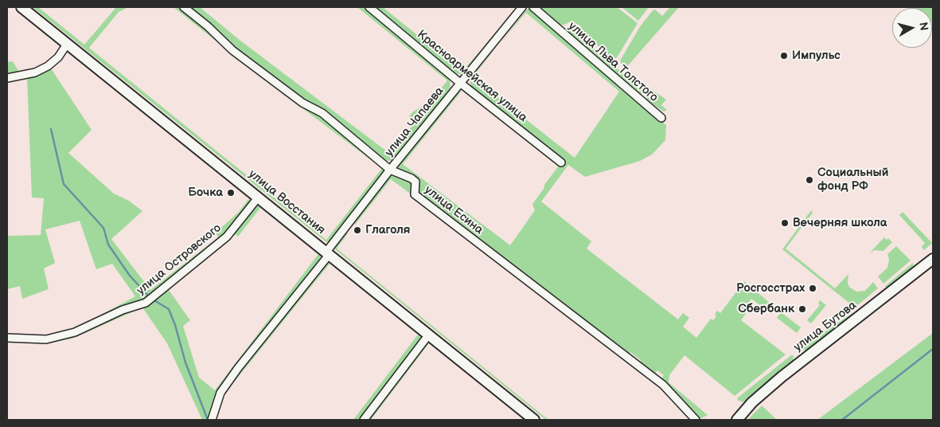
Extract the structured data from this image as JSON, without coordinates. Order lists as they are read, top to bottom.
{
  "streets": {
    "street": [
      "улица Льва Толстого",
      "Красноармейская улица",
      "улица Чапаева",
      "улица Восстания",
      "улица Есина",
      "улица Островского",
      "улица Бутова"
    ]
  },
  "crossings": [
    ["Красноармейская улица", "улица Чапаева"],
    ["улица Чапаева", "улица Восстания"],
    ["улица Чапаева", "улица Есина"],
    ["улица Восстания", "улица Островского"]
  ],
  "places": [
    "Импульс",
    "Социальный фонд РФ",
    "Бочка",
    "Вечерняя школа",
    "Глаголя",
    "Росгосстрах",
    "Сбербанк"
  ],
  "north": "right"
}
